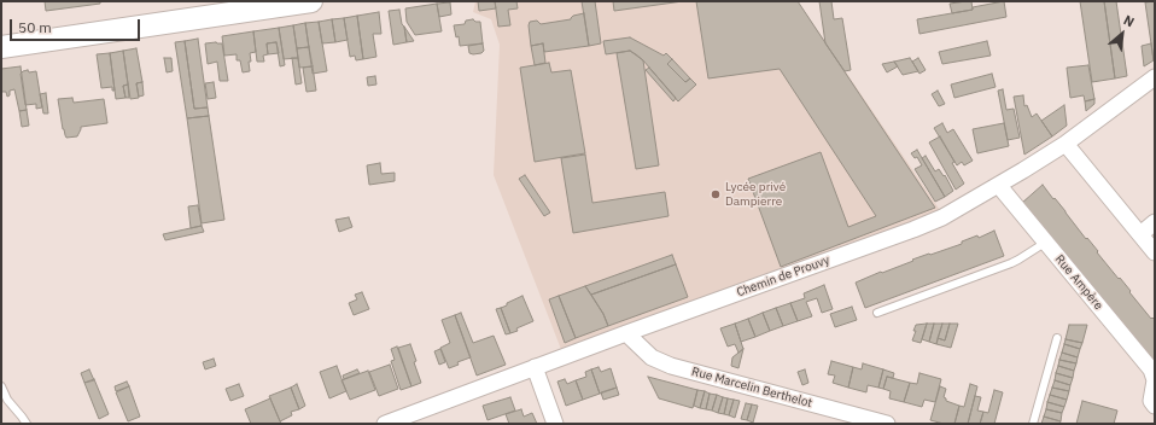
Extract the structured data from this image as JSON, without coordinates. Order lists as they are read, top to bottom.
{
  "streets": {
    "street": ["Chemin de Prouvy", "Rue Ampère", "Rue Marcelin Berthelot"]
  },
  "crossings": [
    ["Chemin de Prouvy", "Rue Ampère"],
    ["Chemin de Prouvy", "Rue Marcelin Berthelot"]
  ],
  "places": ["Lycée privé Dampierre"],
  "scale_bar": "50 m",
  "north": "top right"
}
